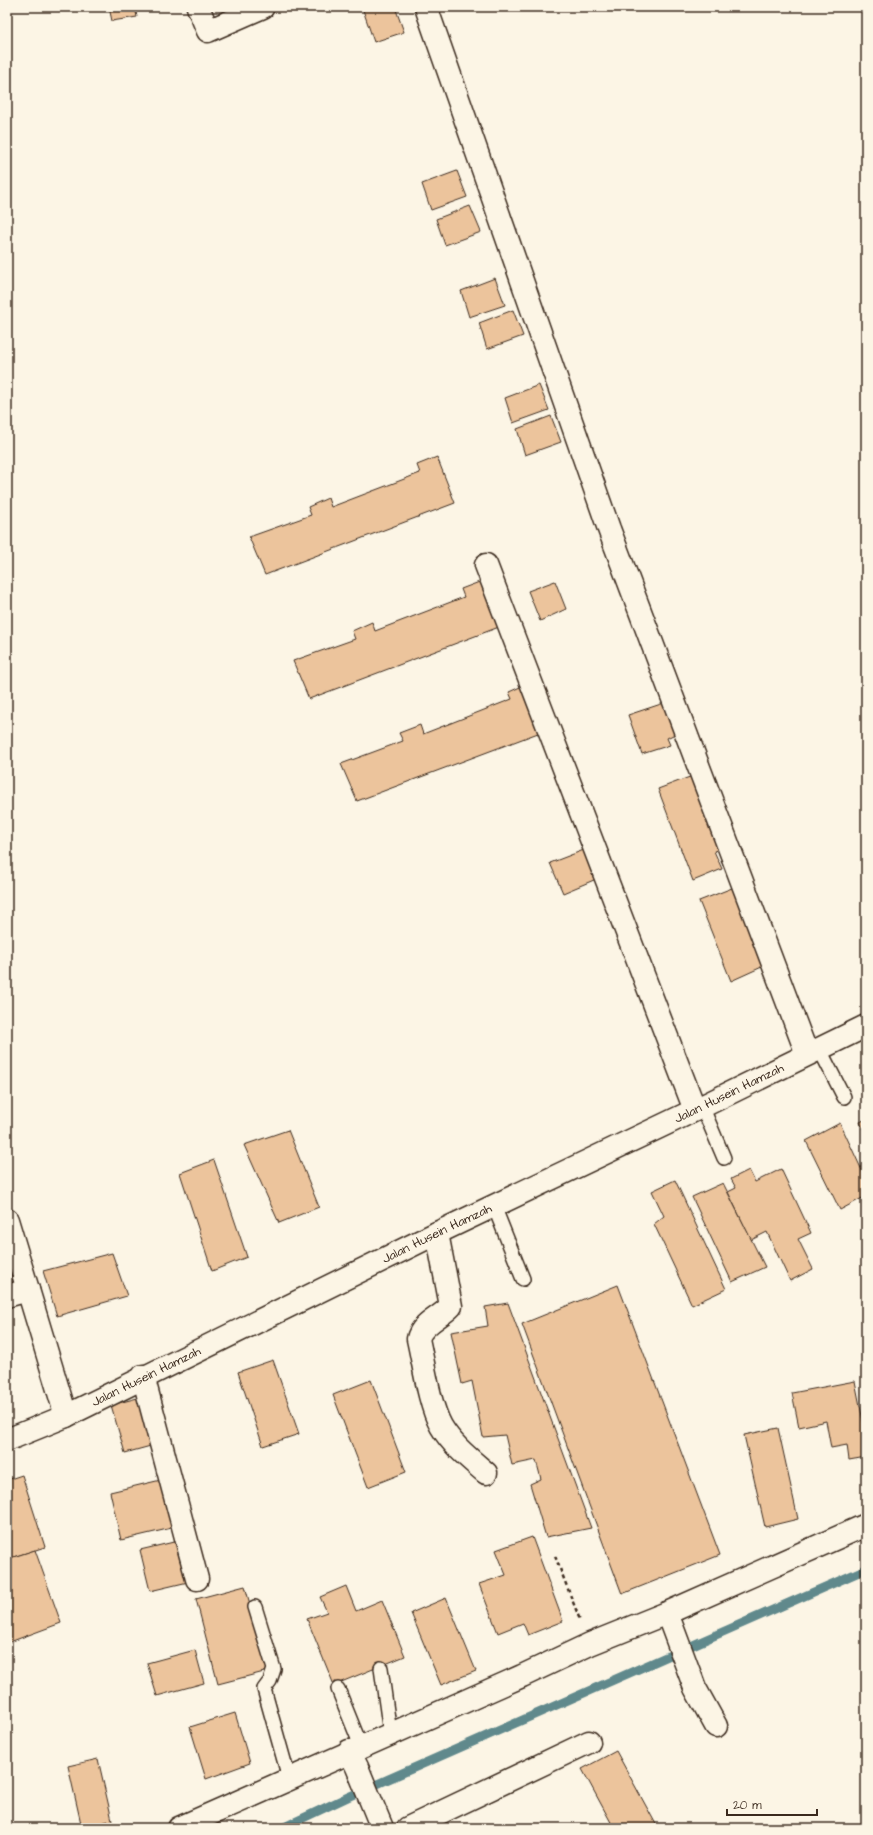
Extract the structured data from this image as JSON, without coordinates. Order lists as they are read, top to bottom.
{
  "streets": {
    "street": ["Jalan Husein Hamzah"]
  },
  "scale_bar": "20 m"
}
